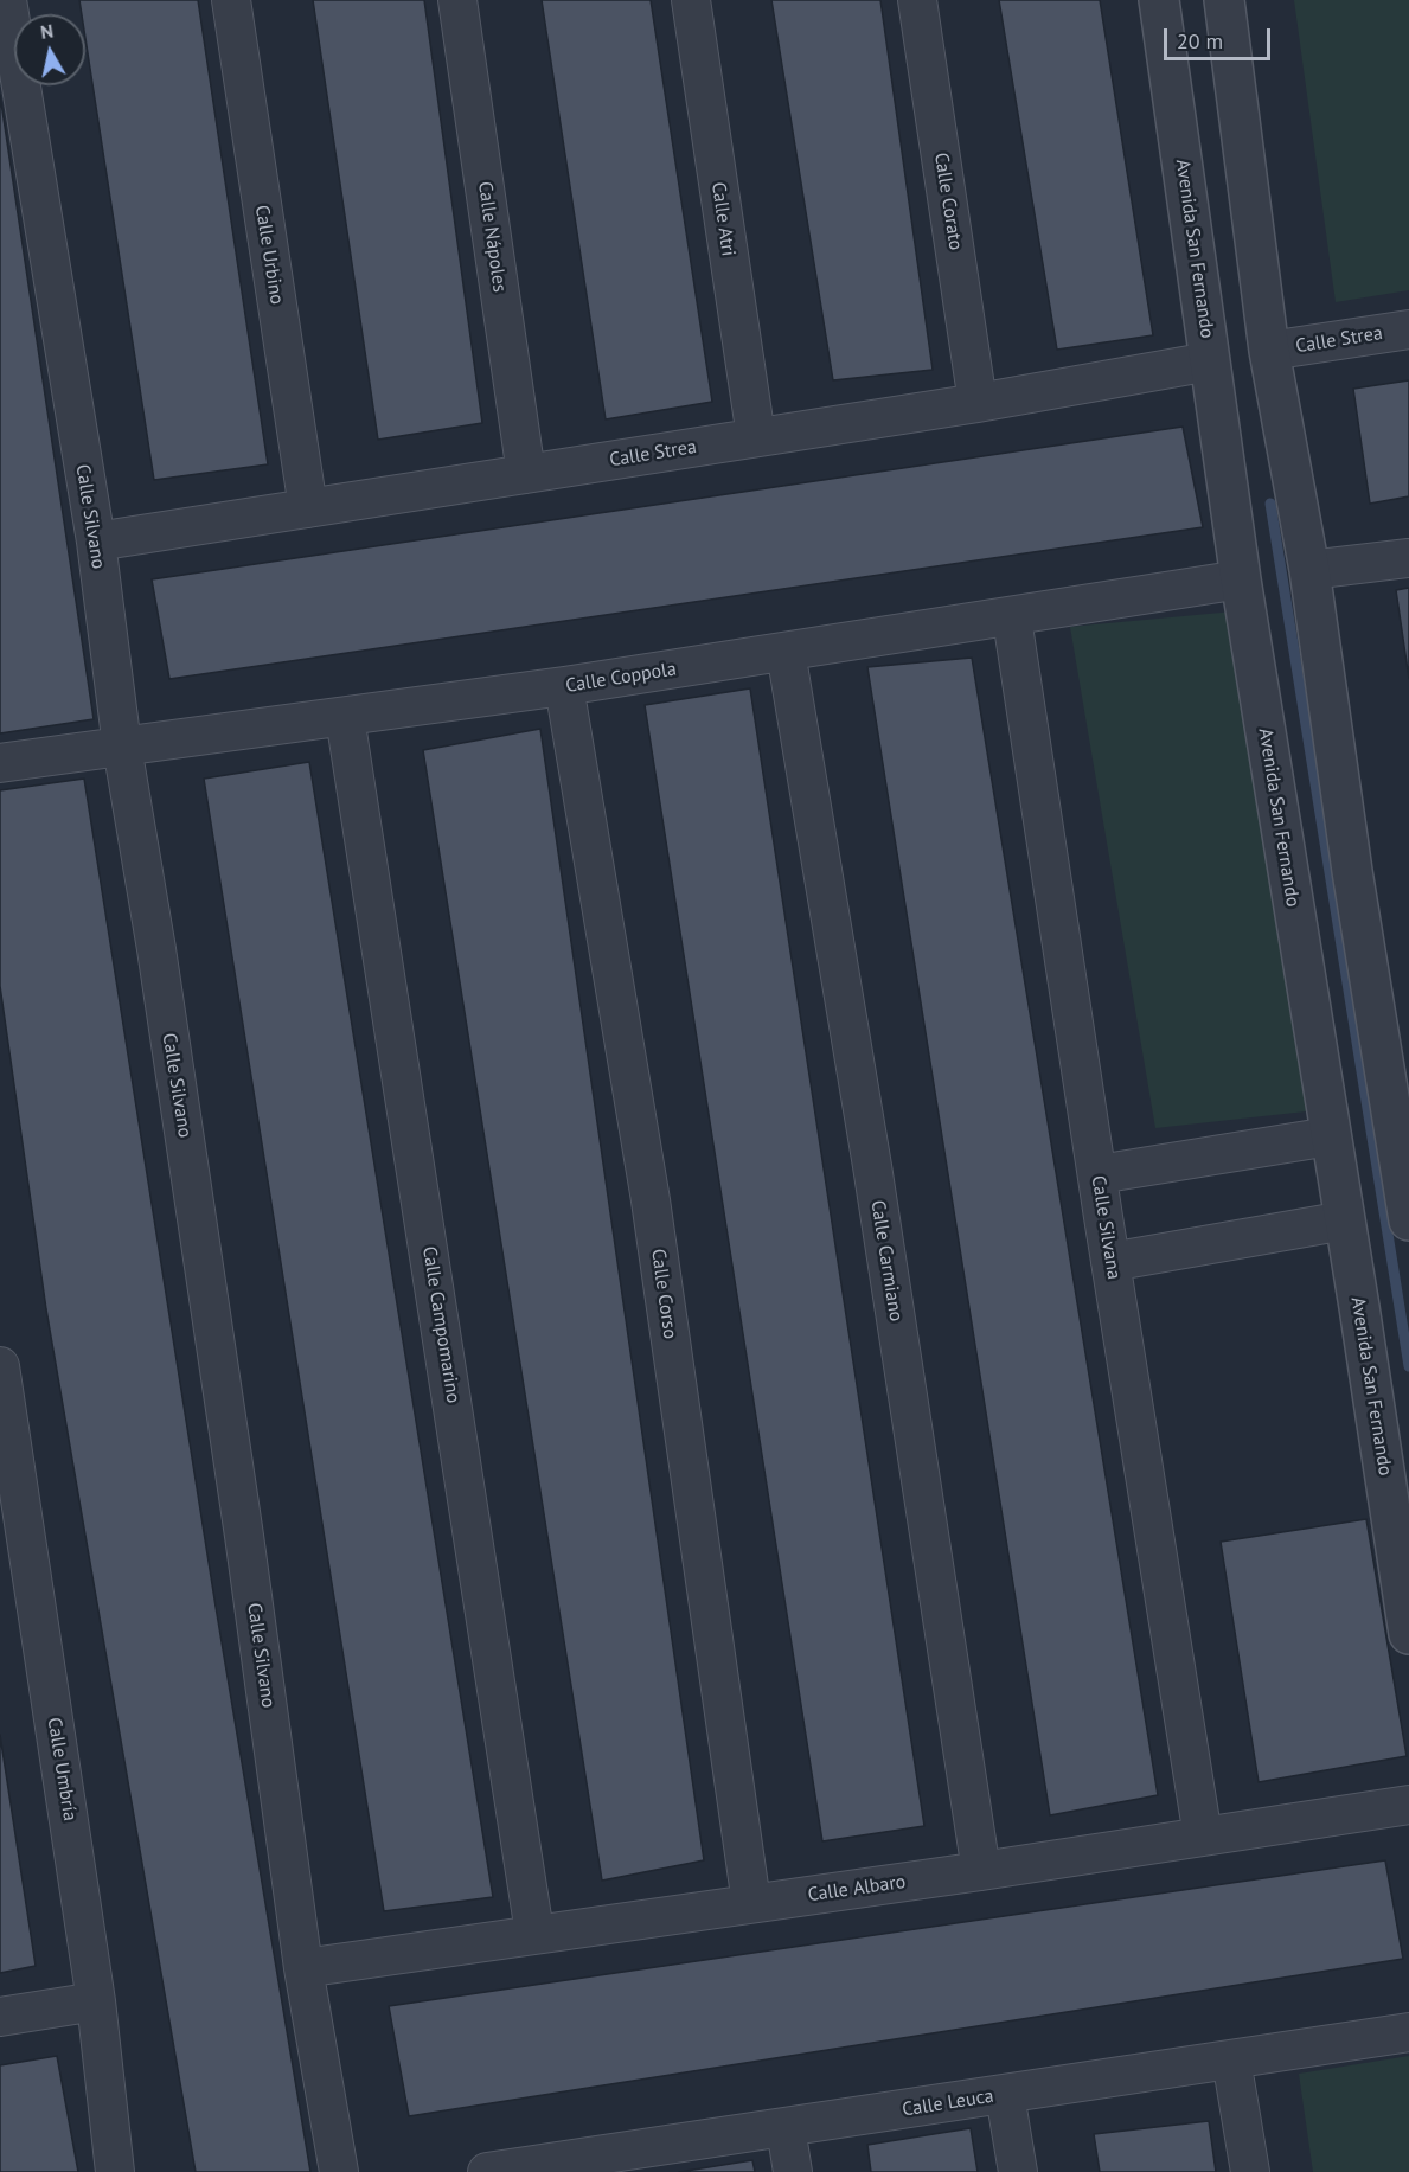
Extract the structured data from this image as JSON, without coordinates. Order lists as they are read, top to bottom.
{
  "streets": {
    "street": [
      "Calle Corato",
      "Calle Atri",
      "Calle Nápoles",
      "Avenida San Fernando",
      "Calle Urbino",
      "Calle Strea",
      "Calle Silvano",
      "Calle Coppola",
      "Calle Silvana",
      "Calle Carmiano",
      "Calle Corso",
      "Calle Campomarino",
      "Calle Umbría",
      "Calle Albaro",
      "Calle Leuca"
    ]
  },
  "crossings": [
    ["Calle Corato", "Calle Strea"],
    ["Calle Atri", "Calle Strea"],
    ["Calle Nápoles", "Calle Strea"],
    ["Avenida San Fernando", "Calle Strea"],
    ["Avenida San Fernando", "Calle Coppola"],
    ["Calle Urbino", "Calle Strea"],
    ["Calle Strea", "Calle Silvano"],
    ["Calle Silvano", "Calle Coppola"],
    ["Calle Silvano", "Calle Albaro"],
    ["Calle Coppola", "Calle Silvana"],
    ["Calle Coppola", "Calle Carmiano"],
    ["Calle Coppola", "Calle Corso"],
    ["Calle Coppola", "Calle Campomarino"],
    ["Calle Silvana", "Calle Albaro"],
    ["Calle Carmiano", "Calle Albaro"],
    ["Calle Corso", "Calle Albaro"],
    ["Calle Campomarino", "Calle Albaro"]
  ],
  "scale_bar": "20 m",
  "north": "top"
}
